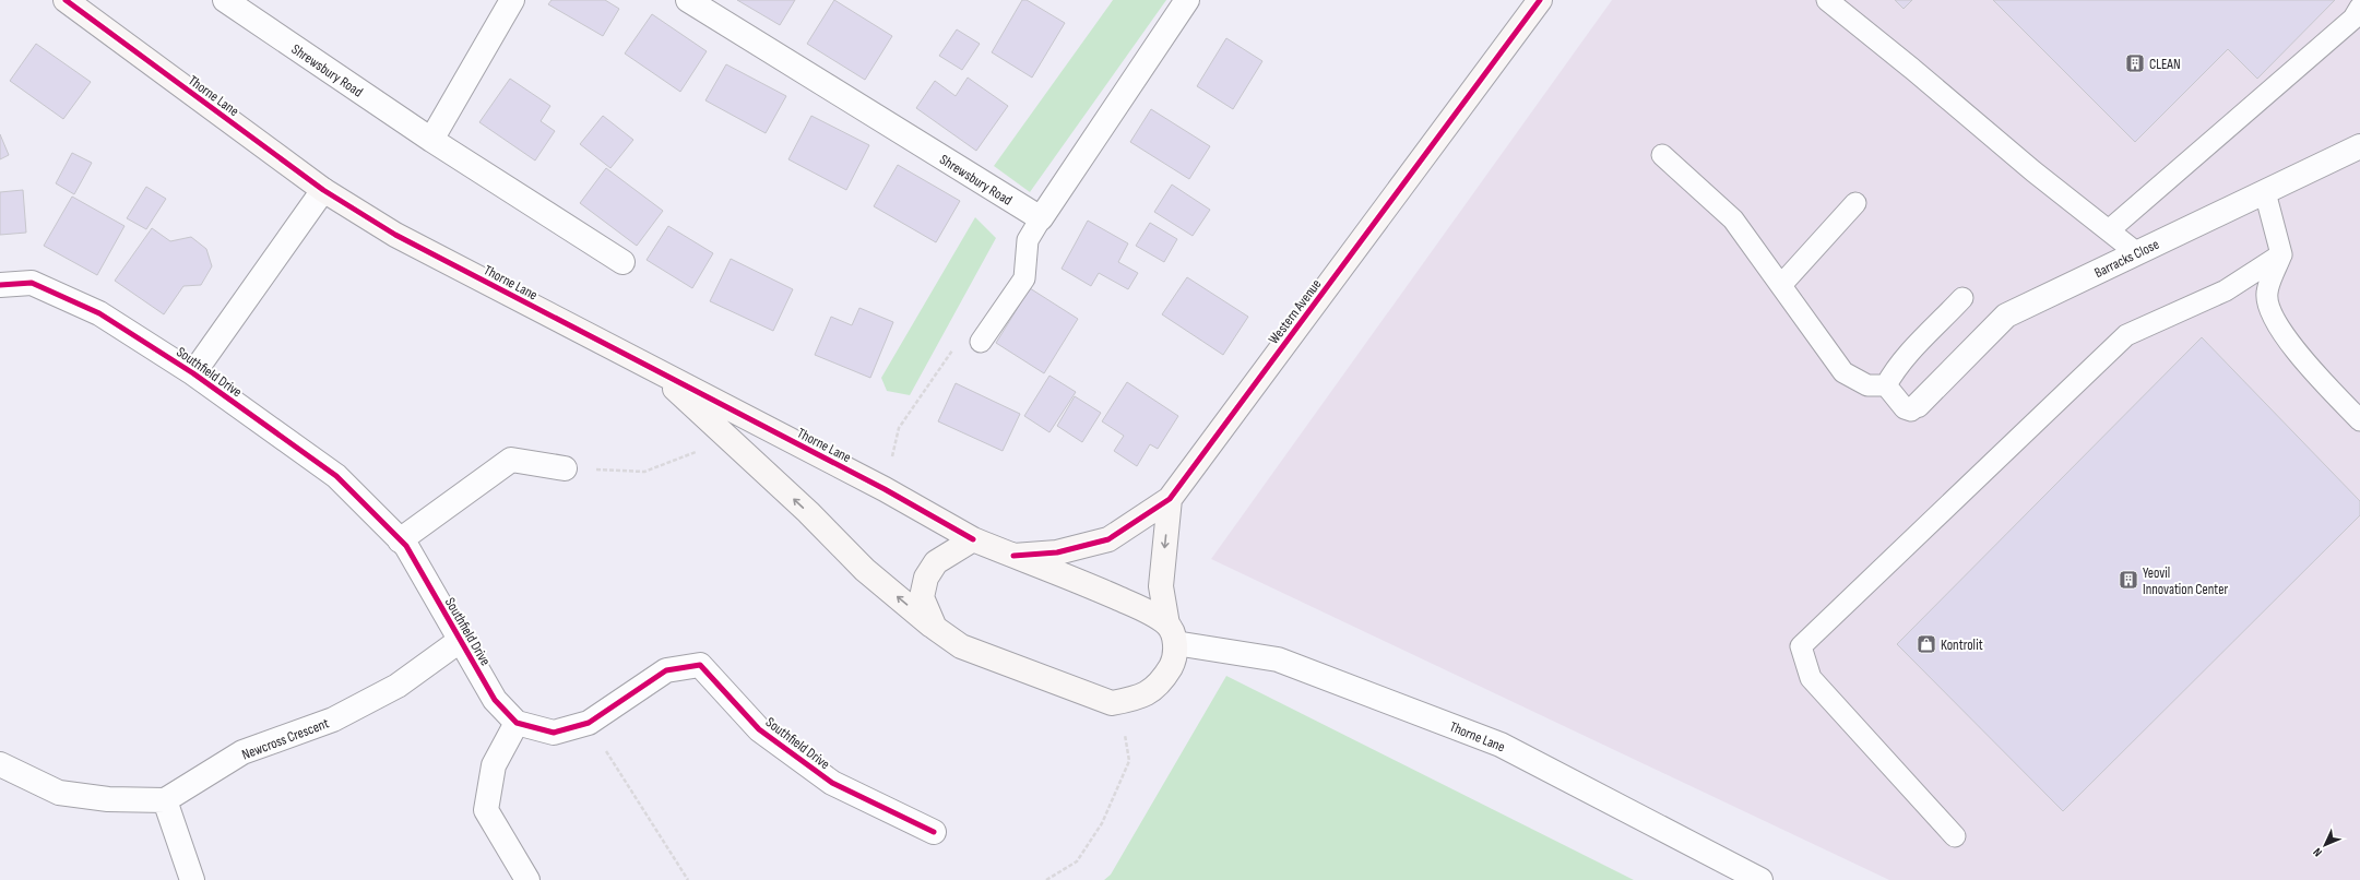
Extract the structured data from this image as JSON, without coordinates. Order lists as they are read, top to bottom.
{
  "streets": {
    "street": [
      "Shrewsbury Road",
      "Thorne Lane",
      "Barracks Close",
      "Western Avenue",
      "Southfield Drive",
      "Newcross Crescent"
    ]
  },
  "crossings": [
    ["Thorne Lane", "Western Avenue"],
    ["Thorne Lane", "Southfield Drive"],
    ["Southfield Drive", "Newcross Crescent"]
  ],
  "places": {
    "building": ["CLEAN", "Yeovil Innovation Center"],
    "shop": ["Kontrolit"]
  },
  "north": "bottom left"
}
